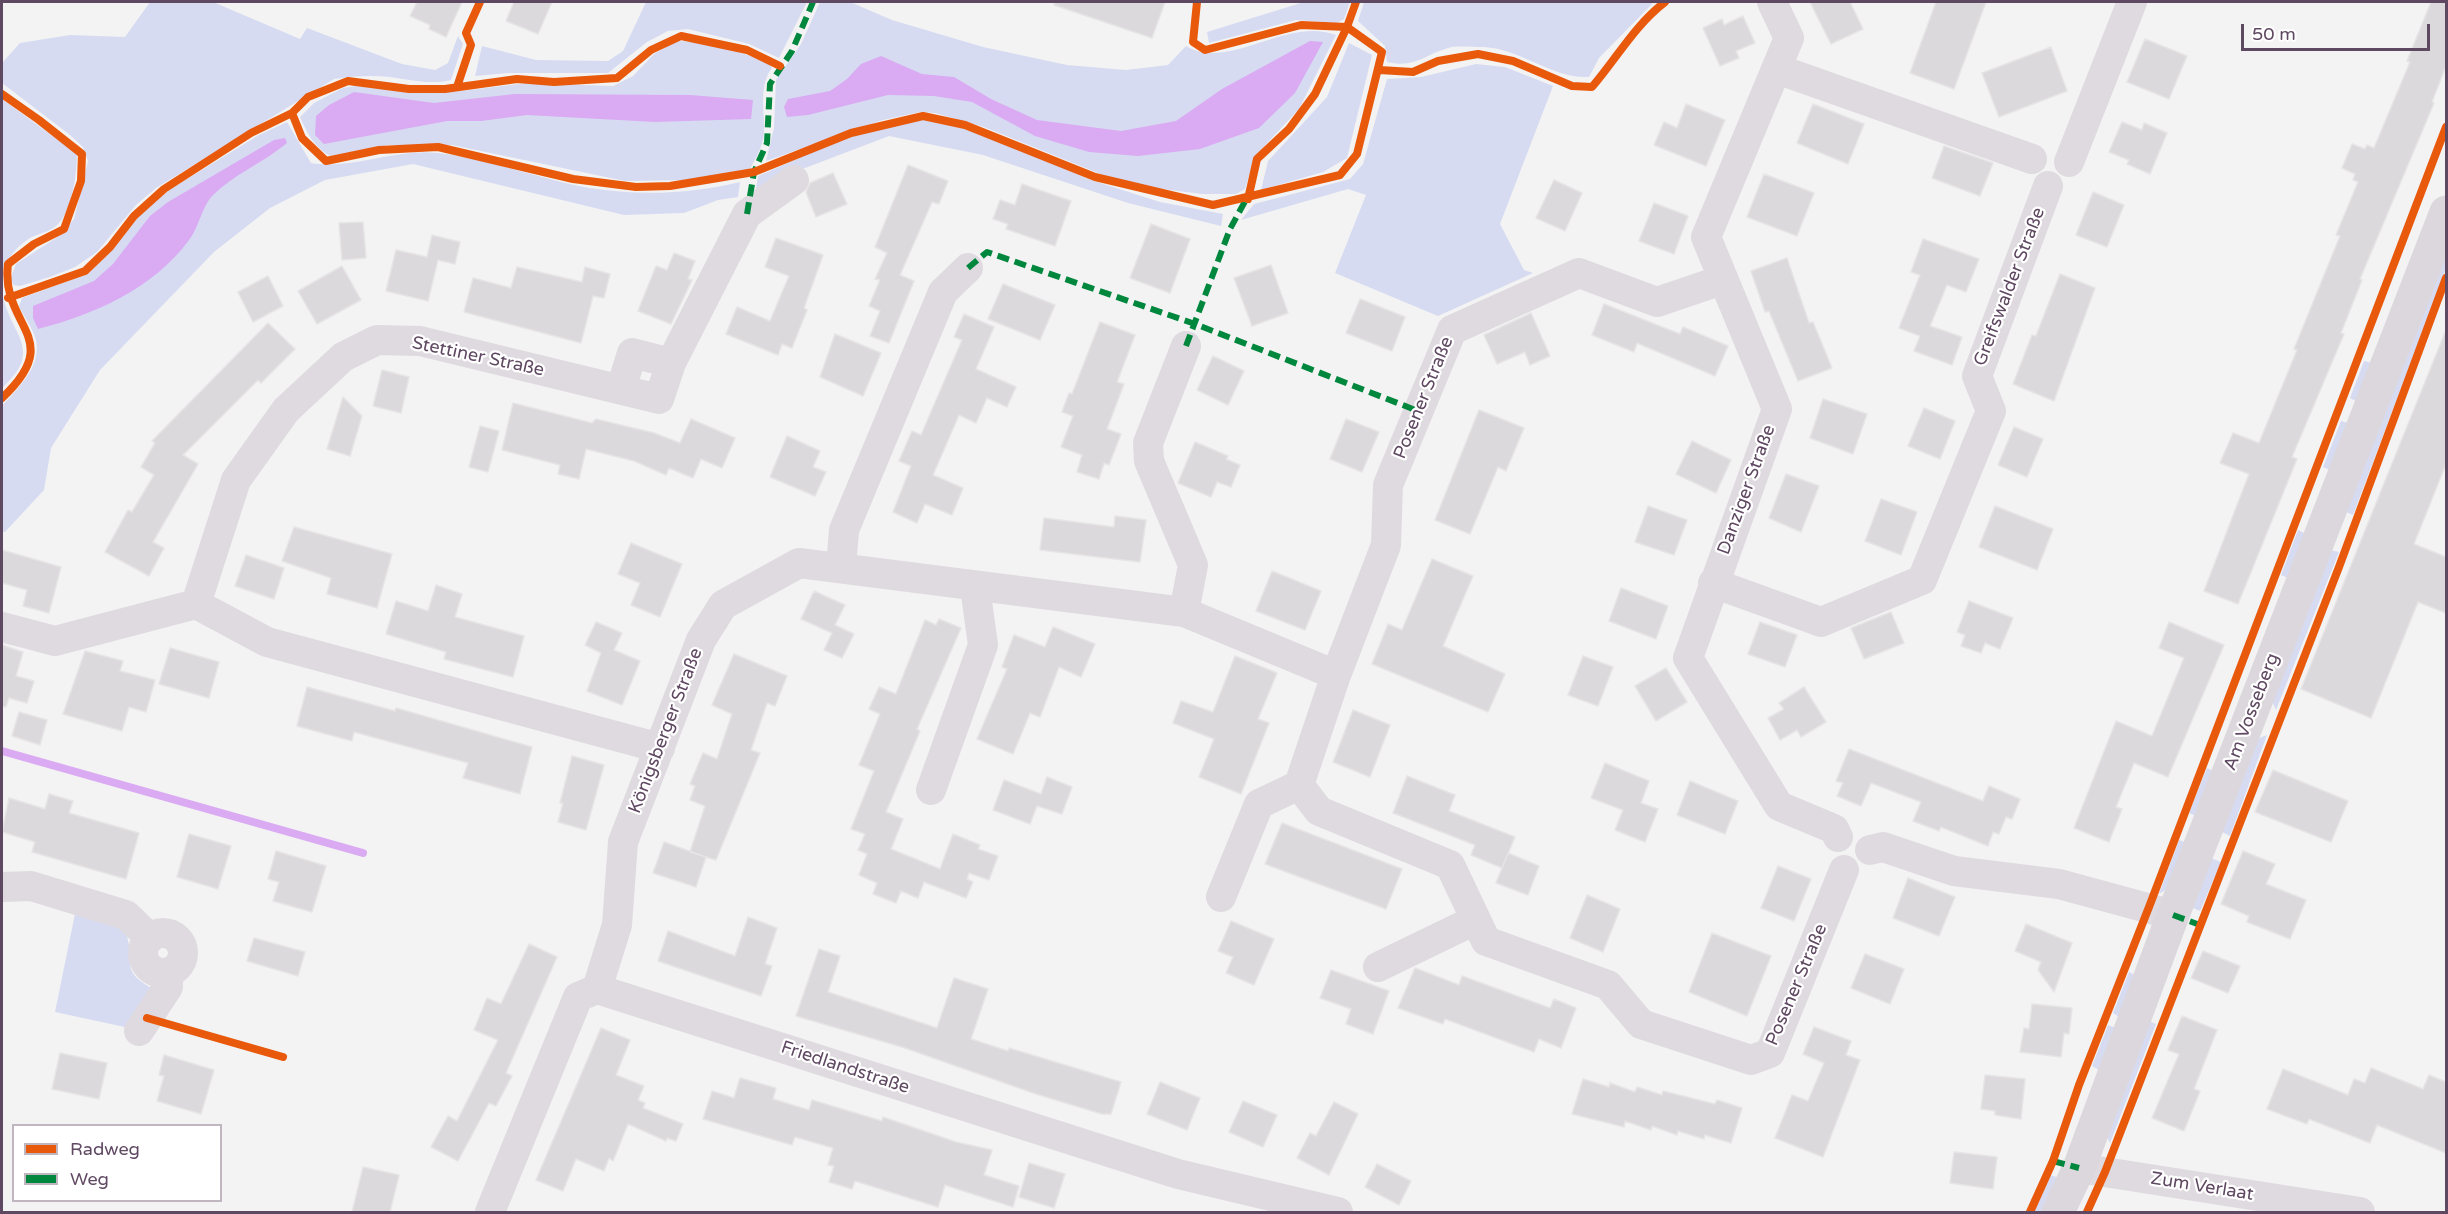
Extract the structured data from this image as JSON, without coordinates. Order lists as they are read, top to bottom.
{
  "streets": {
    "street": [
      "Greifswalder Straße",
      "Stettiner Straße",
      "Posener Straße",
      "Danziger Straße",
      "Am Vosseberg",
      "Königsberger Straße",
      "Friedlandstraße",
      "Zum Verlaat"
    ]
  },
  "crossings": [
    ["Greifswalder Straße", "Danziger Straße"],
    ["Posener Straße", "Danziger Straße"],
    ["Am Vosseberg", "Zum Verlaat"],
    ["Königsberger Straße", "Friedlandstraße"]
  ],
  "legend": ["Radweg", "Weg"],
  "scale_bar": "50 m"
}
